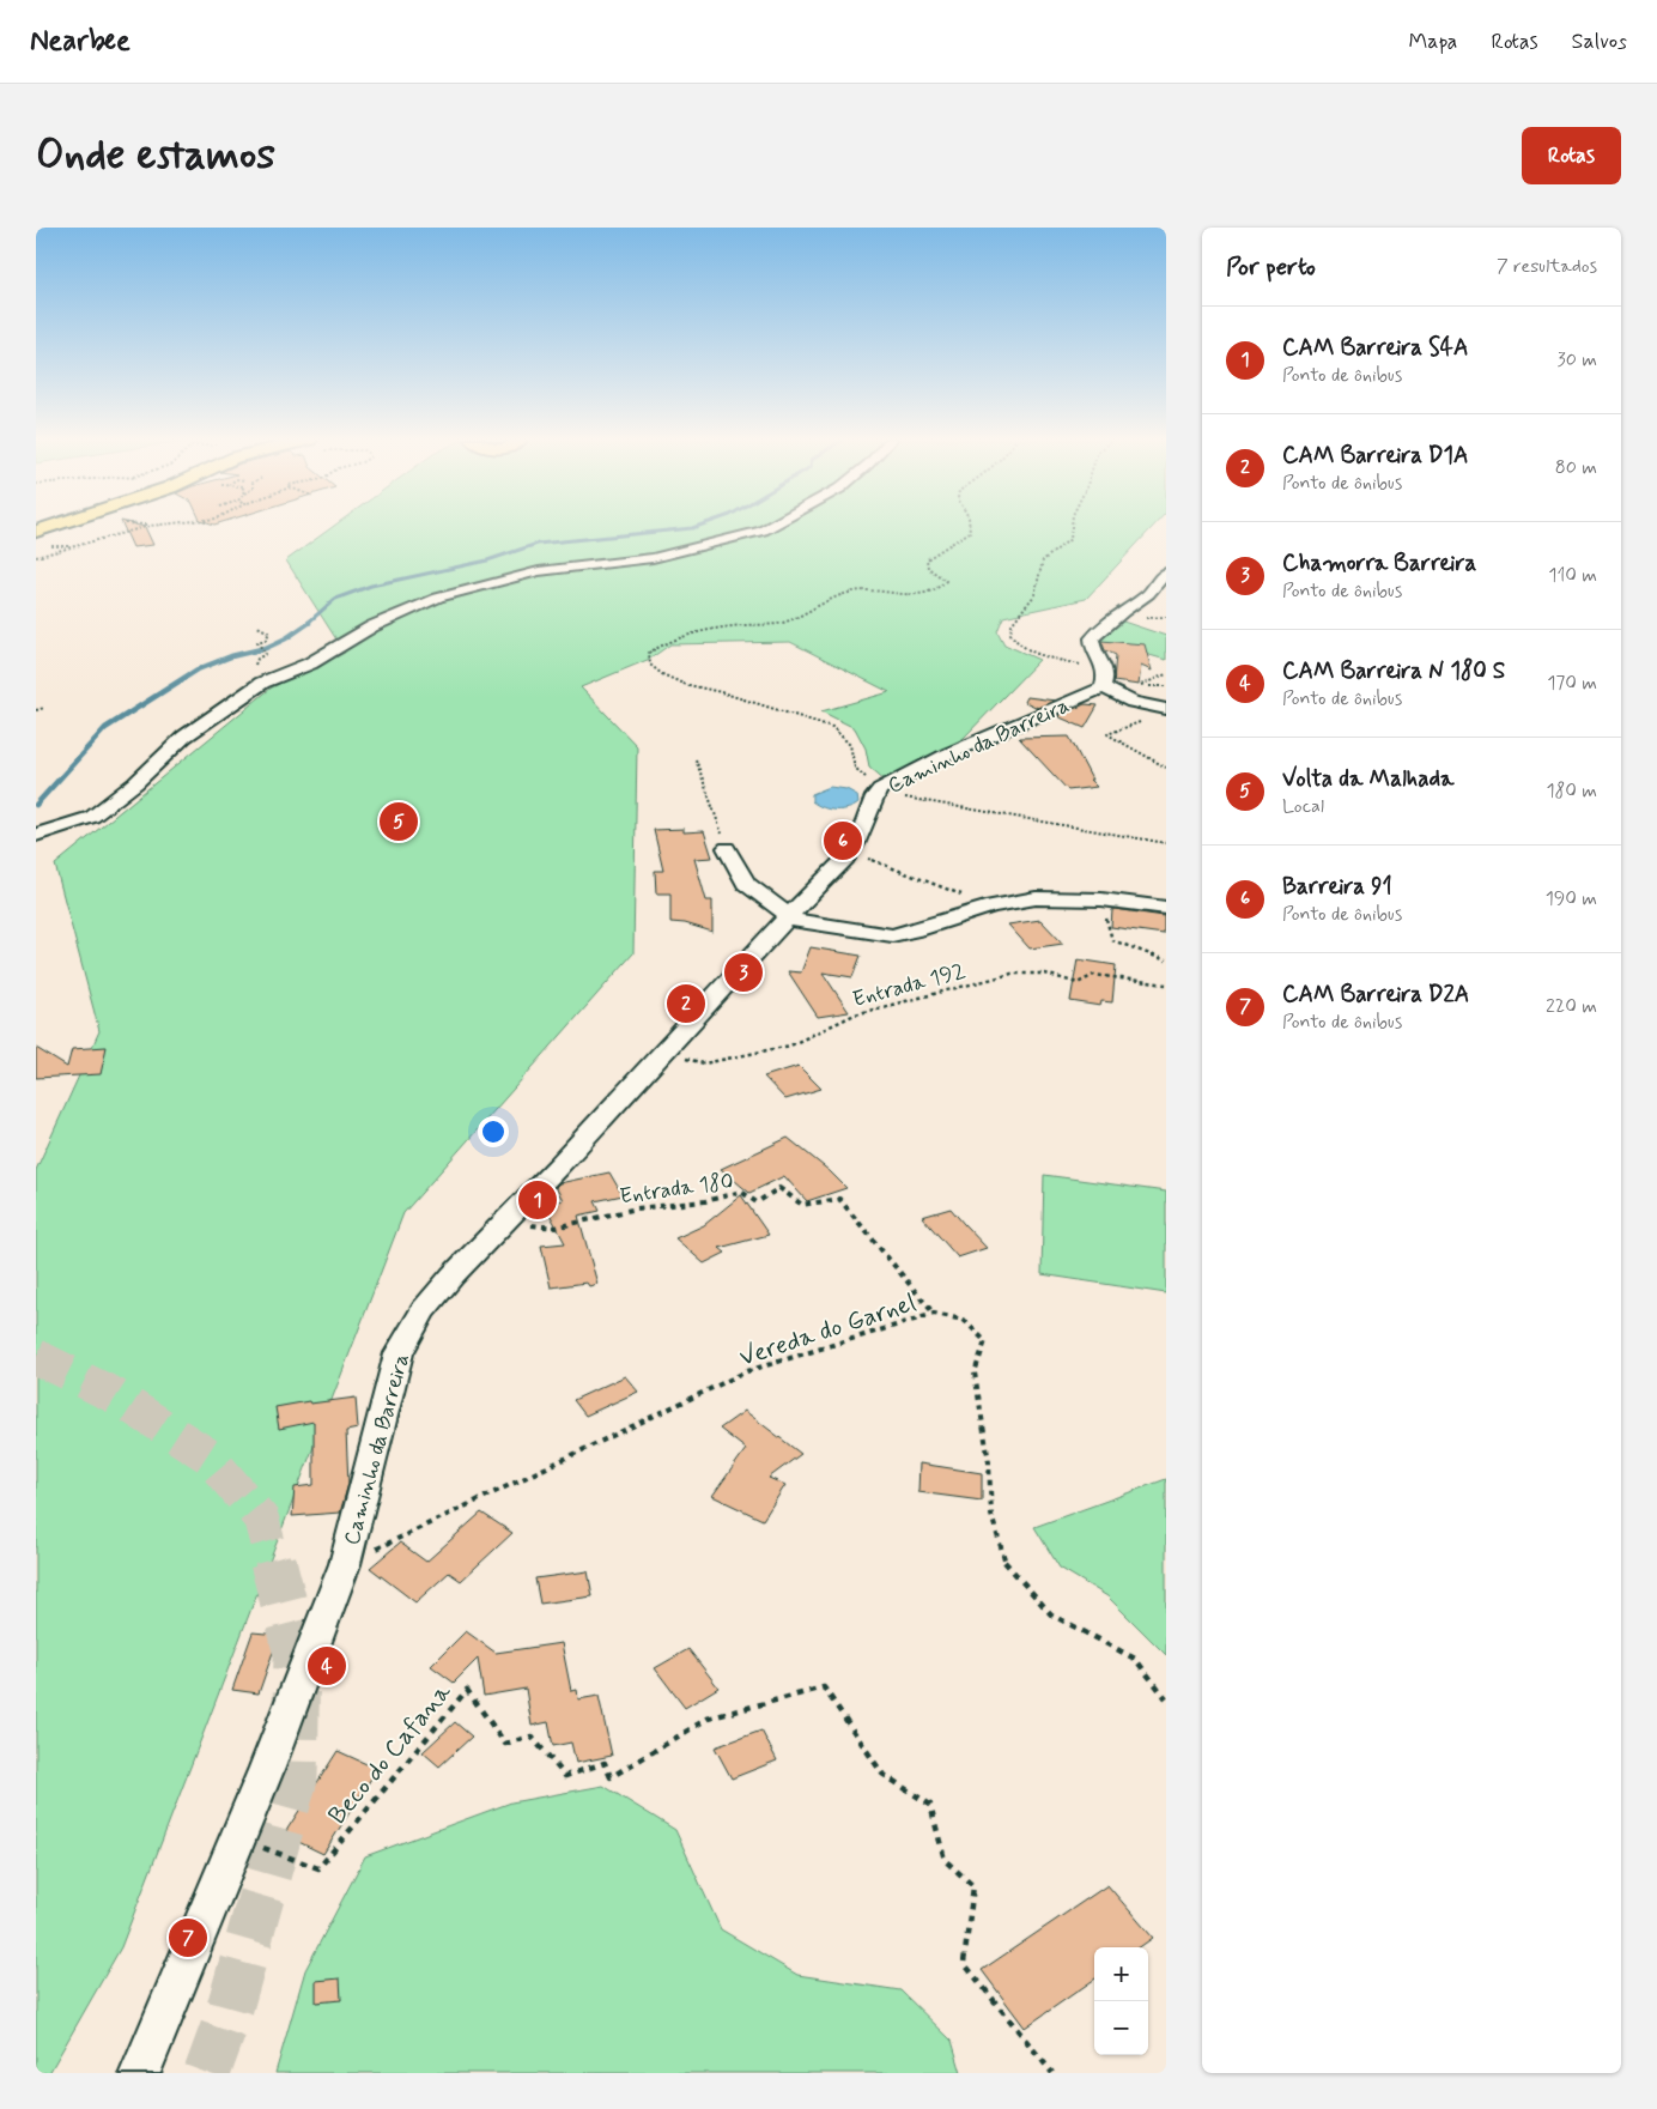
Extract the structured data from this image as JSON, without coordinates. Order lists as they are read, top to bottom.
{
  "streets": {
    "street": ["Caminho da Barreira"],
    "path": [
      "Entrada 192",
      "Entrada 180",
      "Vereda do Garnel",
      "Beco do Cafana"
    ]
  },
  "crossings": [
    ["Caminho da Barreira", "Entrada 192"],
    ["Caminho da Barreira", "Entrada 180"],
    ["Caminho da Barreira", "Vereda do Garnel"],
    ["Caminho da Barreira", "Beco do Cafana"],
    ["Entrada 180", "Vereda do Garnel"]
  ],
  "page": {
    "header": "Nearbee",
    "nav": ["Mapa", "Rotas", "Salvos"],
    "buttons": "Rotas",
    "title": "Onde estamos",
    "heading": ["Por perto", "7 resultados"],
    "list": [
      {
        "mark": "1",
        "name": "CAM Barreira S4A",
        "note": "Ponto de ônibus",
        "value": "30 m"
      },
      {
        "mark": "2",
        "name": "CAM Barreira D1A",
        "note": "Ponto de ônibus",
        "value": "80 m"
      },
      {
        "mark": "3",
        "name": "Chamorra Barreira",
        "note": "Ponto de ônibus",
        "value": "110 m"
      },
      {
        "mark": "4",
        "name": "CAM Barreira N 180 S",
        "note": "Ponto de ônibus",
        "value": "170 m"
      },
      {
        "mark": "5",
        "name": "Volta da Malhada",
        "note": "Local",
        "value": "180 m"
      },
      {
        "mark": "6",
        "name": "Barreira 91",
        "note": "Ponto de ônibus",
        "value": "190 m"
      },
      {
        "mark": "7",
        "name": "CAM Barreira D2A",
        "note": "Ponto de ônibus",
        "value": "220 m"
      }
    ],
    "pins": [
      "5",
      "6",
      "3",
      "2",
      "1",
      "4",
      "7"
    ],
    "map_buttons": ["+", "−"]
  }
}
